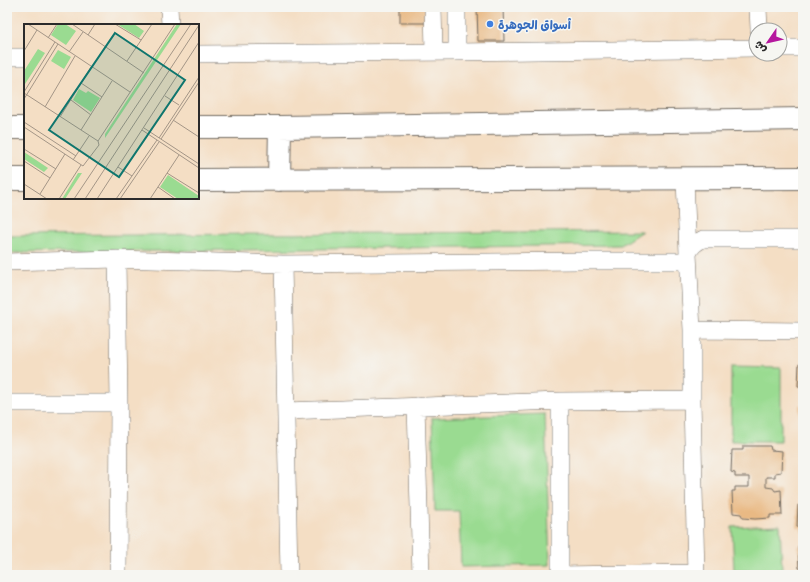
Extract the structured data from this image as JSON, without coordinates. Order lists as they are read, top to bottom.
{
  "places": ["أسواق الجوهرة"],
  "north": "bottom left"
}
